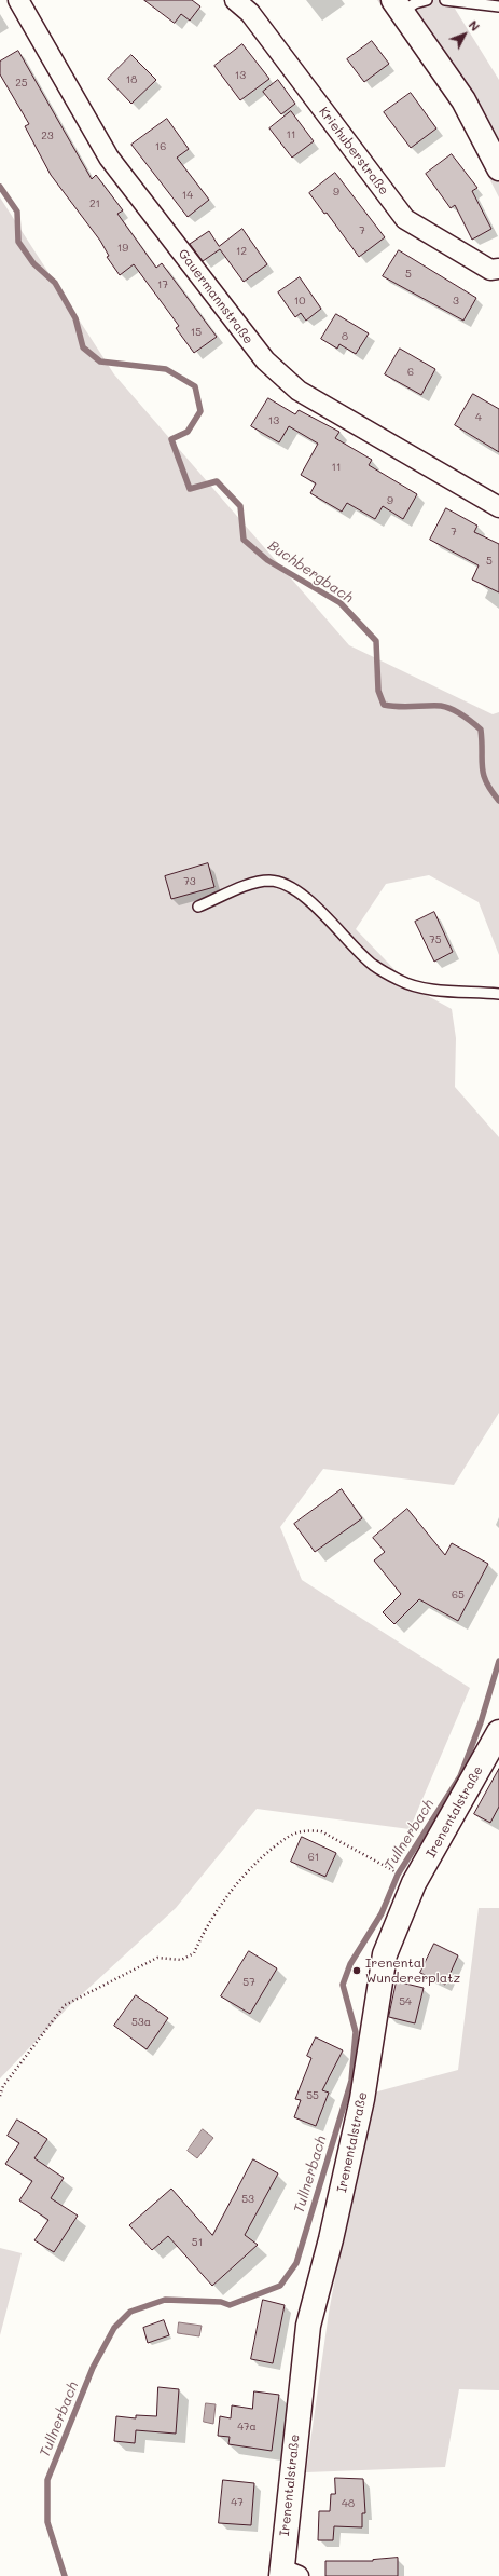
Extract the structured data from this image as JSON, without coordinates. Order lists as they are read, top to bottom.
{
  "streets": {
    "street": ["Kriehuberstraße", "Gauermannstraße", "Irenentalstraße"]
  },
  "water": ["Buchbergbach", "Tullnerbach"],
  "places": ["Irenental Wundererplatz"],
  "house_numbers": [
    "13",
    "18",
    "25",
    "11",
    "23",
    "16",
    "9",
    "14",
    "21",
    "7",
    "19",
    "12",
    "5",
    "17",
    "10",
    "3",
    "15",
    "8",
    "6",
    "4",
    "13",
    "11",
    "9",
    "7",
    "5",
    "73",
    "75",
    "65",
    "61",
    "57",
    "54",
    "53a",
    "55",
    "53",
    "51",
    "47a",
    "47",
    "48"
  ],
  "north": "top right"
}
